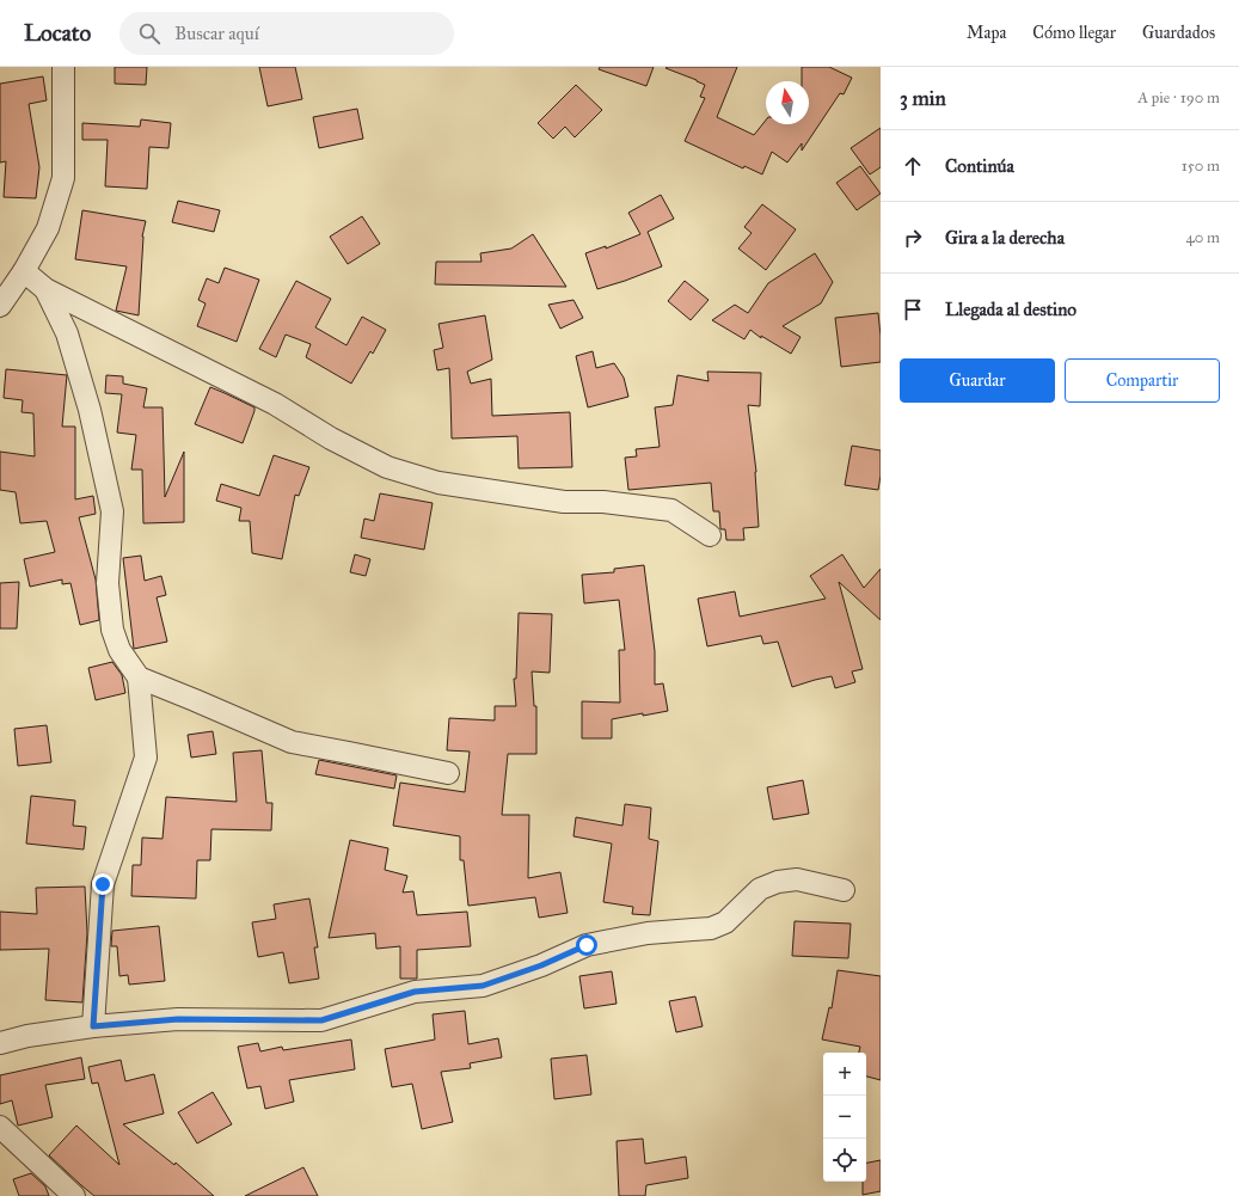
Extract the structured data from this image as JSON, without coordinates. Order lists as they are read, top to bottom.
{
  "north": "top",
  "page": {
    "header": "Locato",
    "search": "Buscar aquí",
    "nav": ["Mapa", "Cómo llegar", "Guardados"],
    "heading": ["3 min", "A pie · 190 m"],
    "list": [
      ["Continúa", "150 m"],
      ["Gira a la derecha", "40 m"],
      "Llegada al destino"
    ],
    "buttons": ["Guardar", "Compartir"],
    "map_buttons": ["+", "−"]
  }
}
